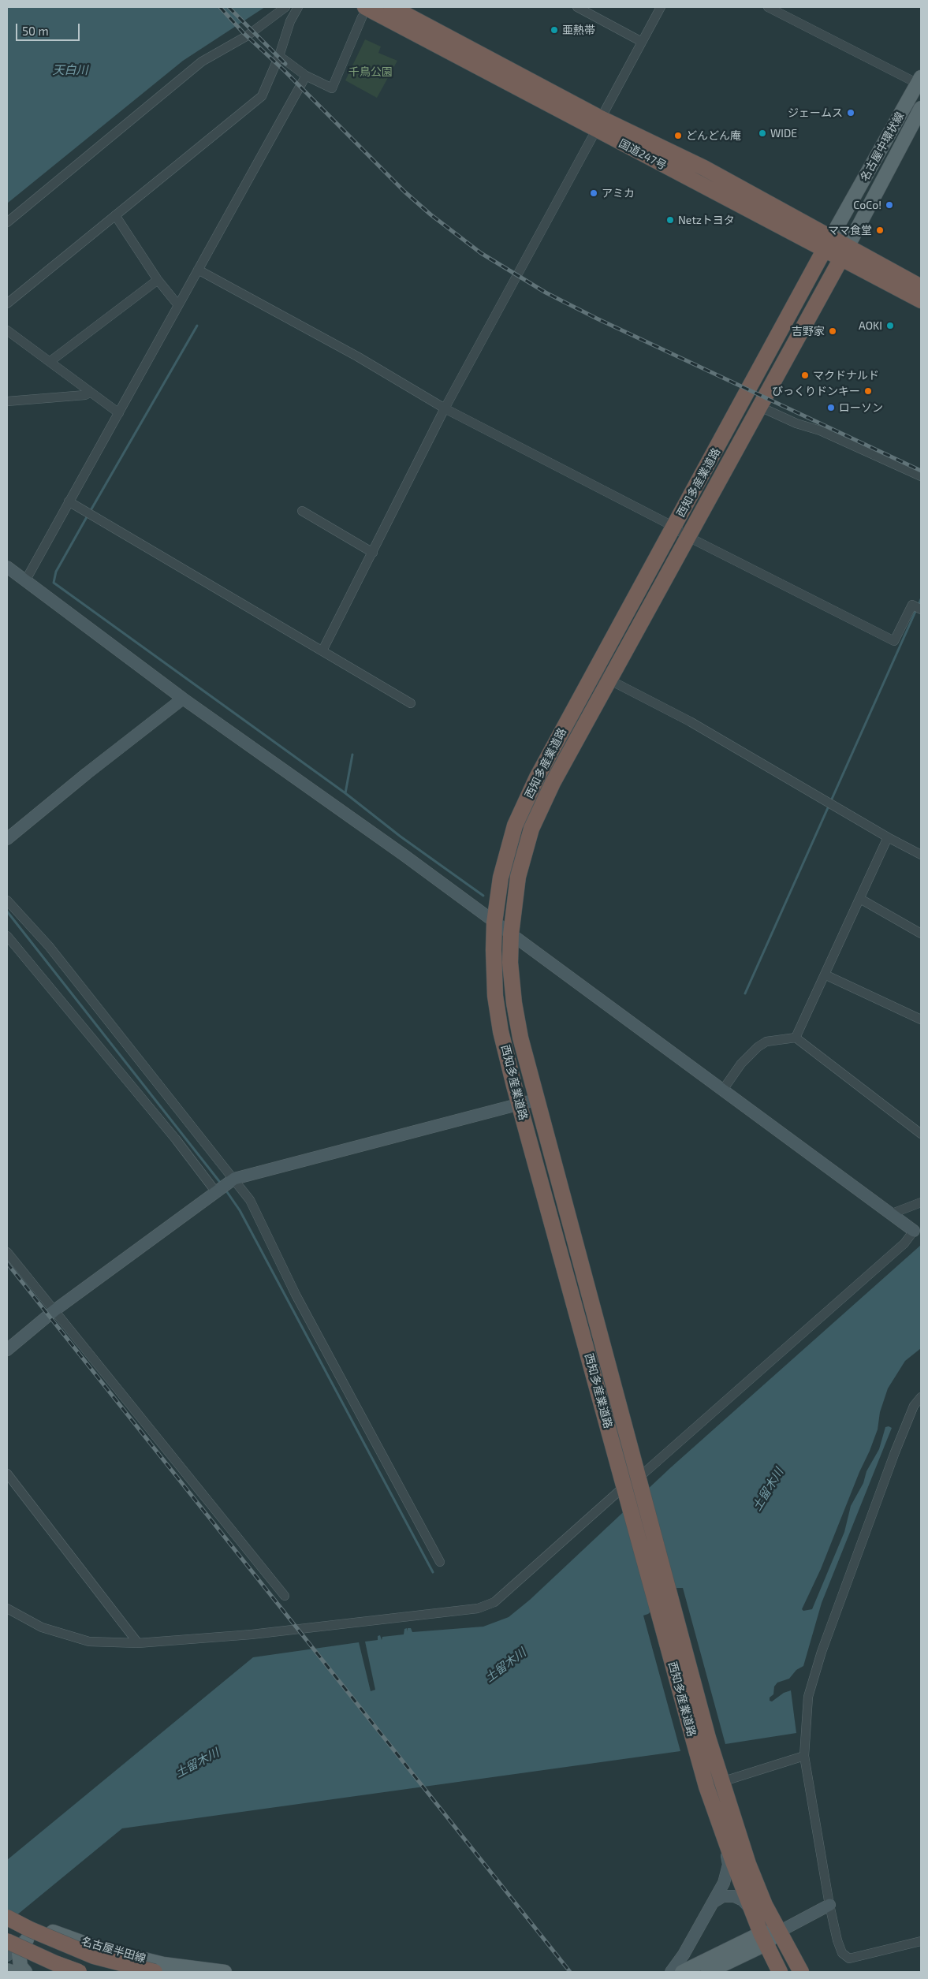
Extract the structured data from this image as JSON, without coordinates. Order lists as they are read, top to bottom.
{
  "streets": {
    "highway": ["国道247号", "西知多産業道路"],
    "main road": ["名古屋中環状線", "名古屋半田線"]
  },
  "crossings": [
    ["名古屋中環状線", "国道247号"],
    ["名古屋中環状線", "西知多産業道路"],
    ["国道247号", "西知多産業道路"]
  ],
  "water": ["天白川", "土留木川"],
  "parks": ["千鳥公園"],
  "places": [
    "亜熱帯",
    "ジェームス",
    "WIDE",
    "どんどん庵",
    "アミカ",
    "CoCo!",
    "Netzトヨタ",
    "ママ食堂",
    "AOKI",
    "吉野家",
    "マクドナルド",
    "びっくりドンキー",
    "ローソン"
  ],
  "scale_bar": "50 m"
}
